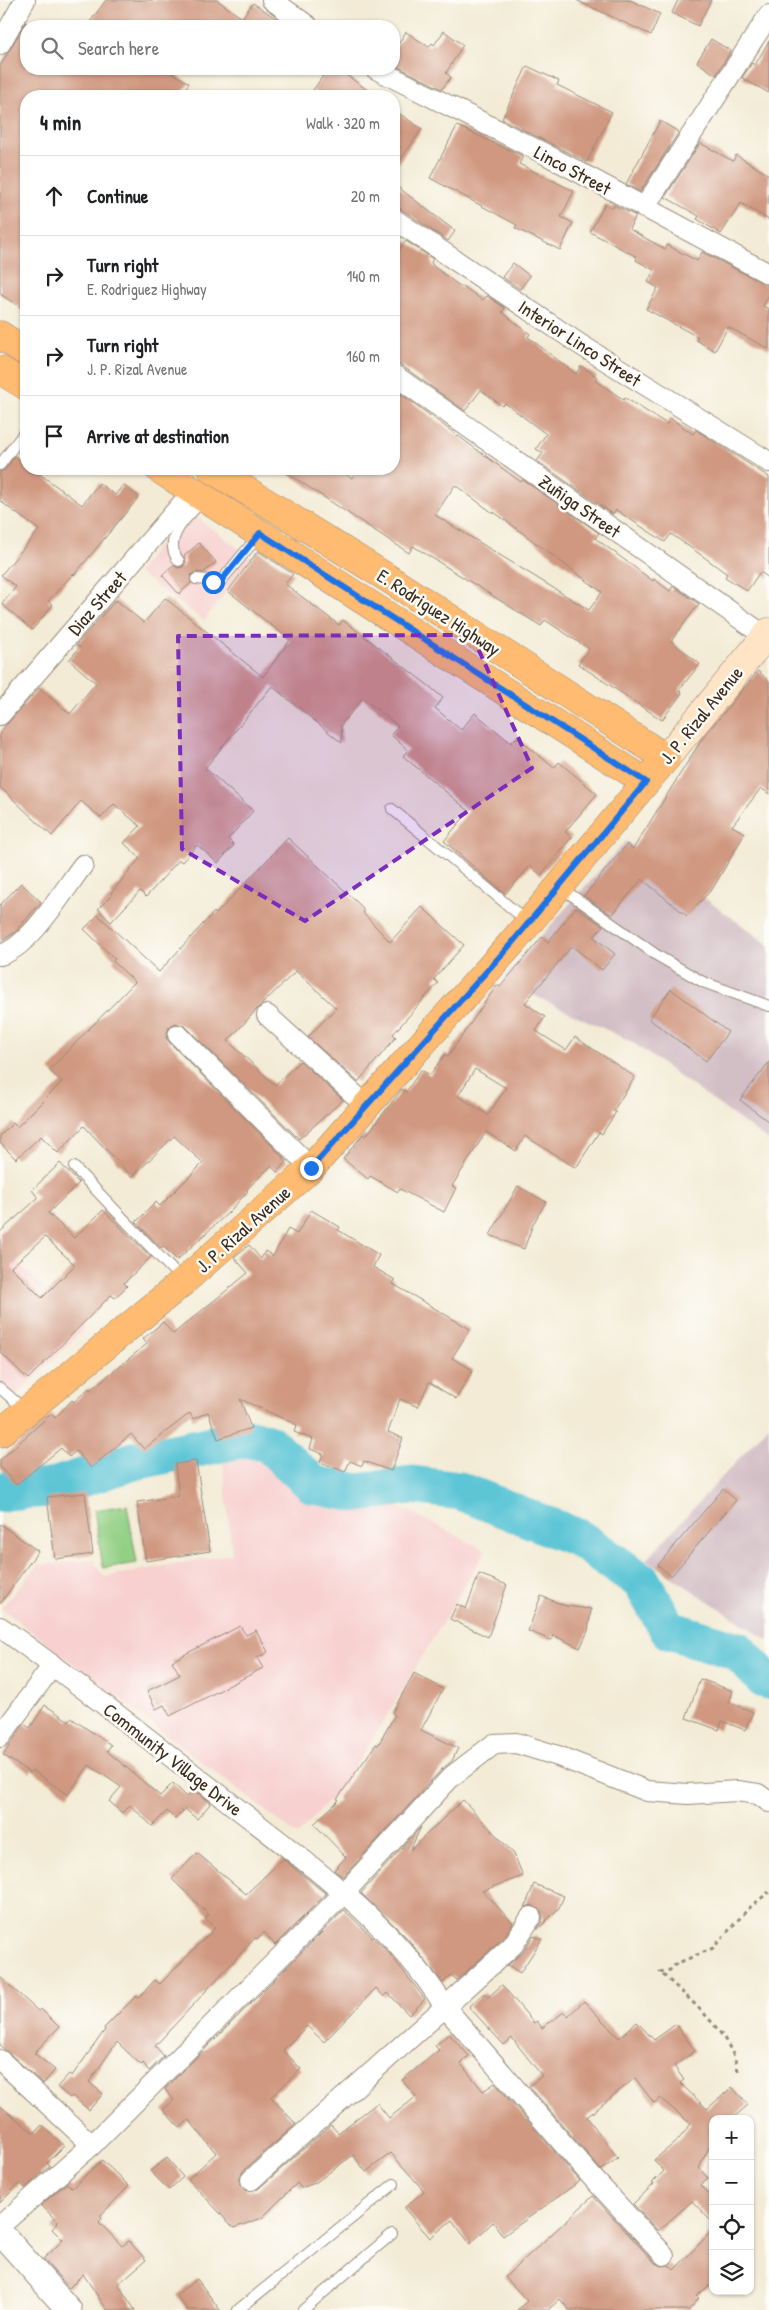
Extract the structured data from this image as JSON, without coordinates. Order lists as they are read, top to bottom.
{
  "streets": {
    "main road": ["E. Rodriguez Highway", "J. P. Rizal Avenue"],
    "street": [
      "Linco Street",
      "Interior Linco Street",
      "Zuñiga Street",
      "Diaz Street",
      "Community Village Drive"
    ]
  },
  "crossings": [
    ["Zuñiga Street", "J. P. Rizal Avenue"],
    ["Diaz Street", "E. Rodriguez Highway"],
    ["E. Rodriguez Highway", "J. P. Rizal Avenue"]
  ],
  "page": {
    "search": "Search here",
    "heading": ["4 min", "Walk · 320 m"],
    "list": [
      ["Continue", "20 m"],
      ["Turn right", "E. Rodriguez Highway", "140 m"],
      ["Turn right", "J. P. Rizal Avenue", "160 m"],
      "Arrive at destination"
    ],
    "map_buttons": ["+", "−"]
  }
}
